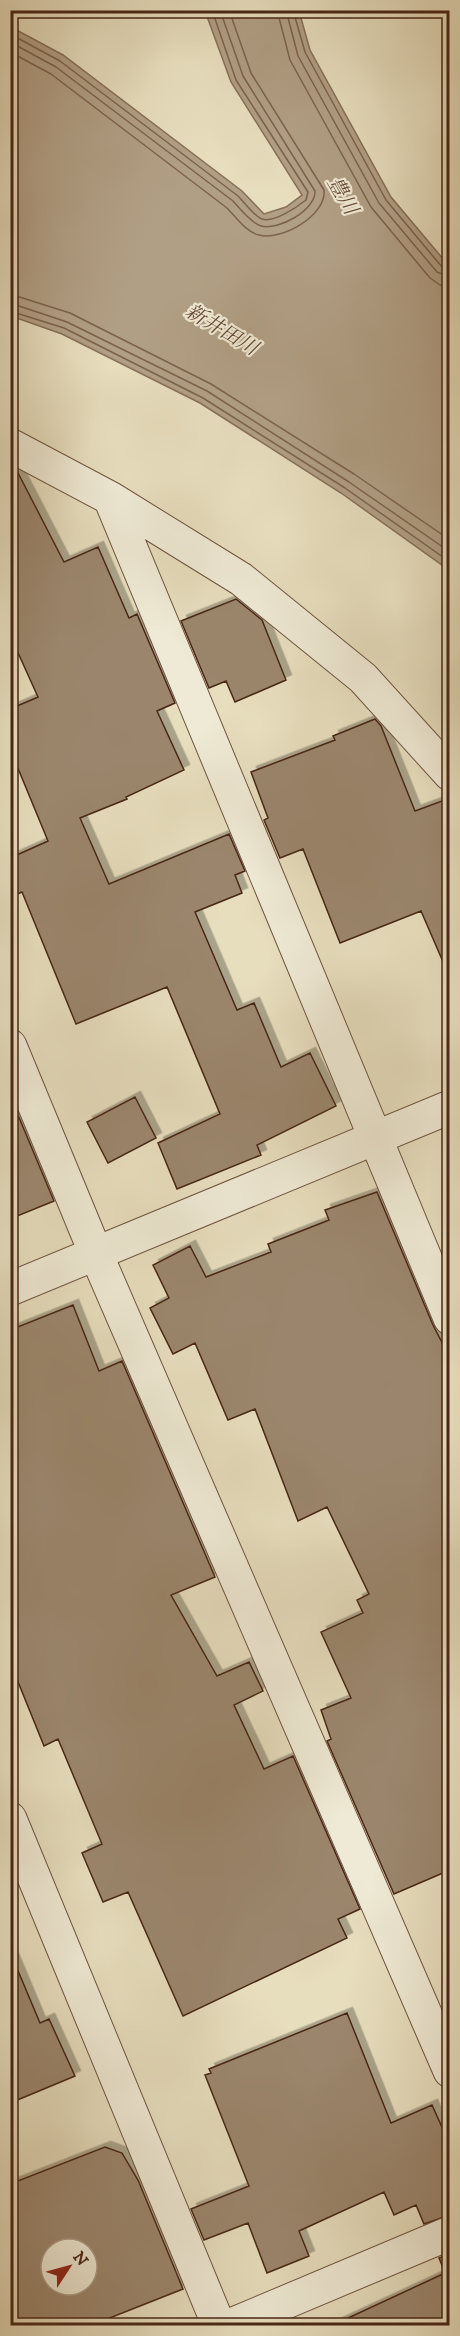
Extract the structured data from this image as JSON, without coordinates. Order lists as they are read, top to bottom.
{
  "water": ["豊川", "新井田川"],
  "north": "top right"
}
